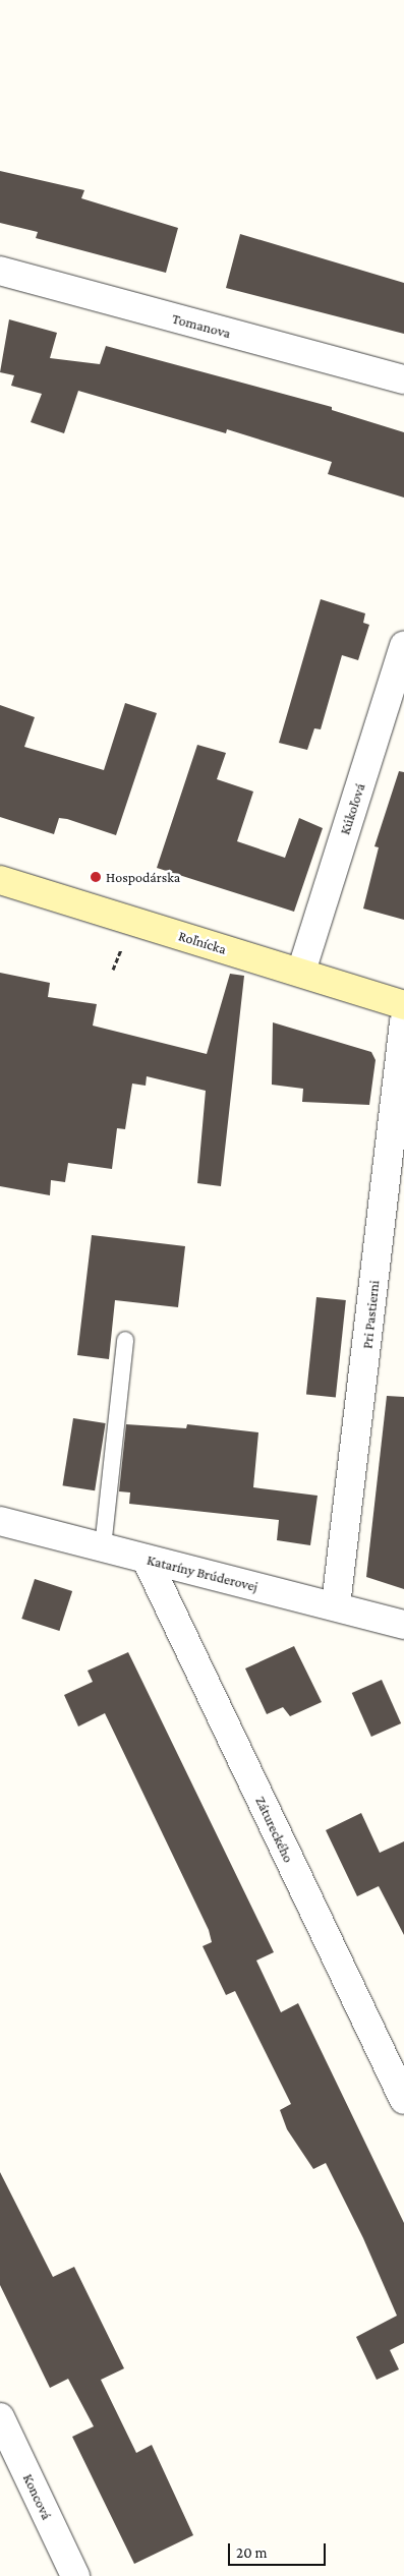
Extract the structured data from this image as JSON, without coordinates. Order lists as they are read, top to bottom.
{
  "streets": {
    "street": [
      "Tomanova",
      "Kúkoľová",
      "Roľnícka",
      "Pri Pastierni",
      "Kataríny Brúderovej",
      "Zátureckého",
      "Koncová"
    ]
  },
  "crossings": [
    ["Kúkoľová", "Roľnícka"],
    ["Pri Pastierni", "Kataríny Brúderovej"],
    ["Kataríny Brúderovej", "Zátureckého"]
  ],
  "places": ["Hospodárska"],
  "scale_bar": "20 m"
}
